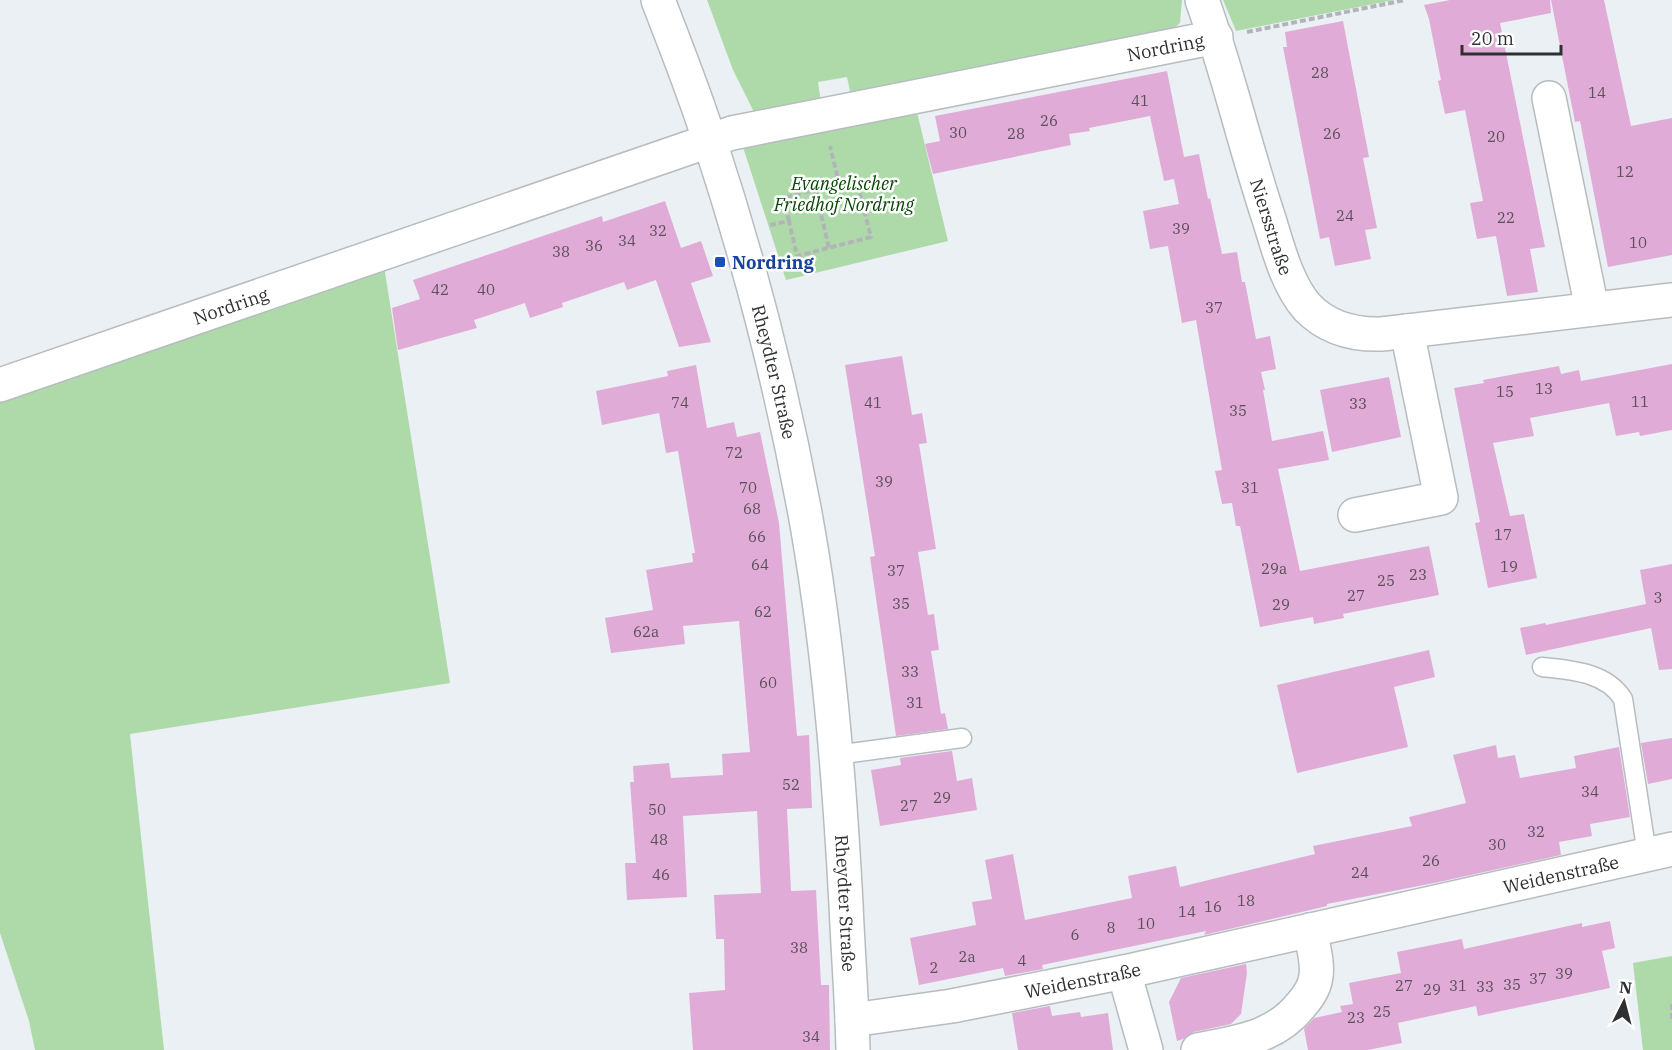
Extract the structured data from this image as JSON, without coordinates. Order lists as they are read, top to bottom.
{
  "streets": {
    "street": [
      "Nordring",
      "Niersstraße",
      "Rheydter Straße",
      "Weidenstraße"
    ]
  },
  "crossings": [
    ["Nordring", "Niersstraße"],
    ["Nordring", "Rheydter Straße"],
    ["Rheydter Straße", "Weidenstraße"]
  ],
  "parks": ["Evangelischer Friedhof Nordring"],
  "places": {
    "transit": ["Nordring"]
  },
  "house_numbers": [
    "28",
    "14",
    "41",
    "26",
    "30",
    "28",
    "26",
    "20",
    "12",
    "24",
    "22",
    "39",
    "32",
    "34",
    "10",
    "36",
    "38",
    "42",
    "40",
    "37",
    "13",
    "15",
    "11",
    "74",
    "41",
    "33",
    "35",
    "72",
    "39",
    "70",
    "31",
    "68",
    "17",
    "66",
    "64",
    "19",
    "29a",
    "37",
    "23",
    "25",
    "27",
    "3",
    "35",
    "29",
    "62",
    "62a",
    "33",
    "60",
    "31",
    "52",
    "34",
    "29",
    "27",
    "50",
    "32",
    "48",
    "30",
    "26",
    "24",
    "46",
    "18",
    "16",
    "14",
    "10",
    "8",
    "6",
    "38",
    "2a",
    "4",
    "2",
    "39",
    "37",
    "35",
    "27",
    "31",
    "33",
    "29",
    "25",
    "23",
    "34"
  ],
  "scale_bar": "20 m",
  "north": "top"
}
